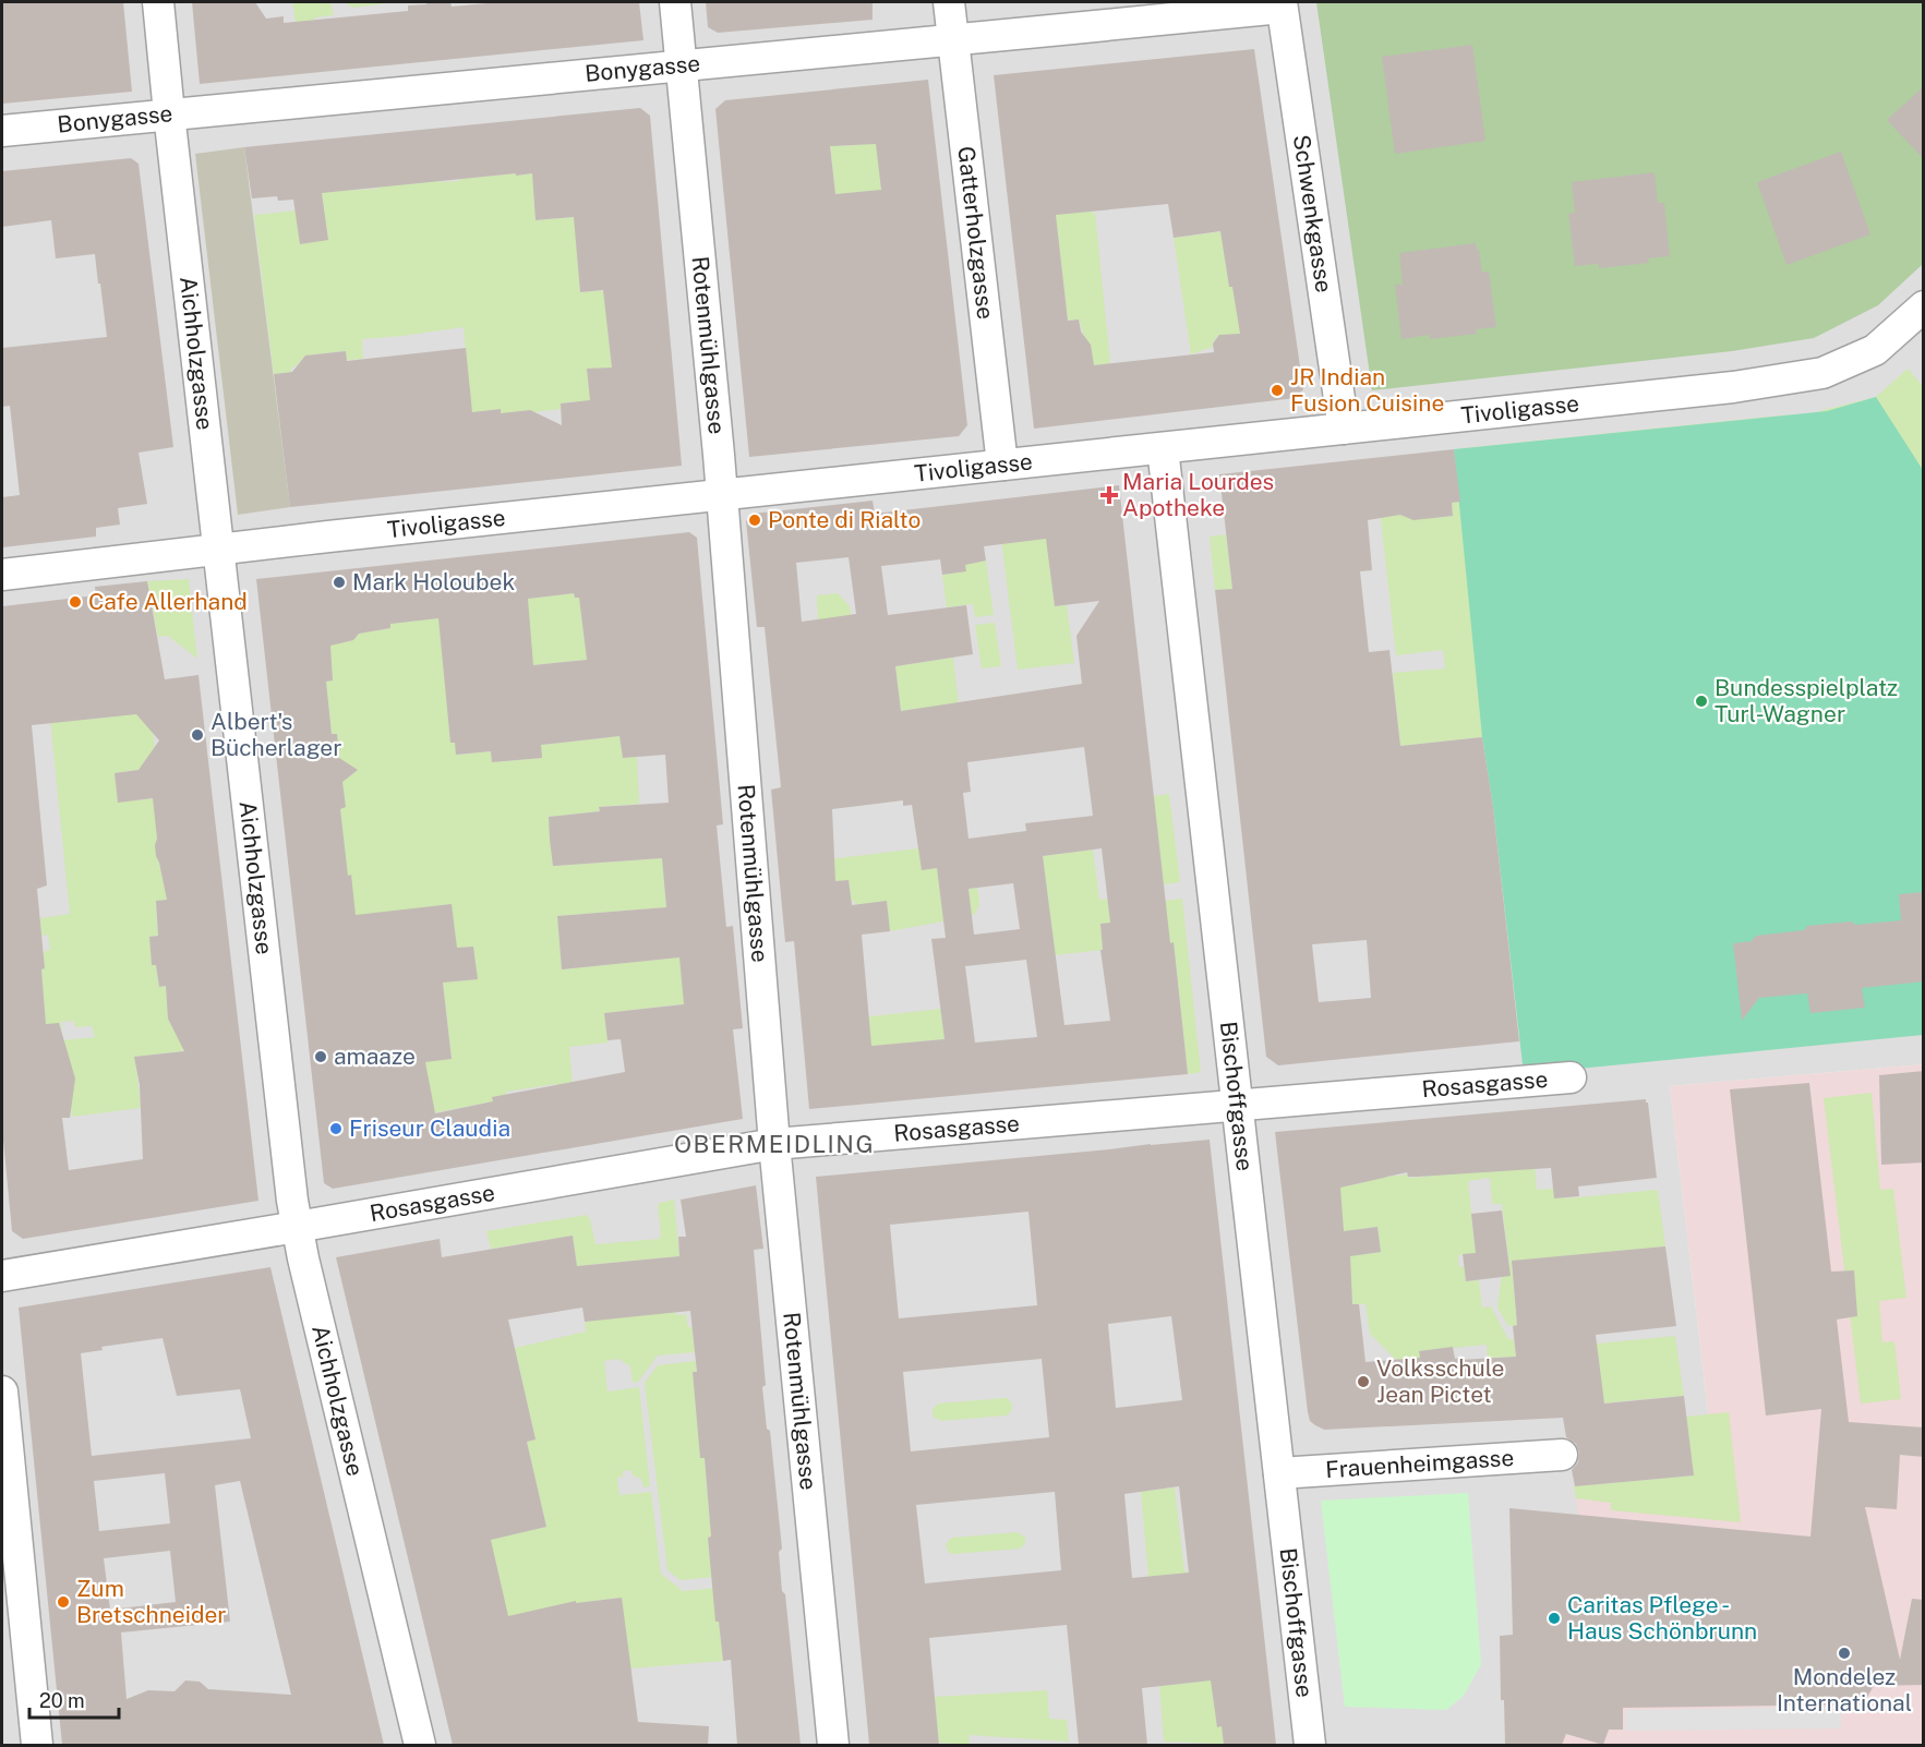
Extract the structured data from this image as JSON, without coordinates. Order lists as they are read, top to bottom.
{
  "streets": {
    "street": [
      "Bonygasse",
      "Schwenkgasse",
      "Gatterholzgasse",
      "Rotenmühlgasse",
      "Aichholzgasse",
      "Tivoligasse",
      "Rosasgasse",
      "Bischoffgasse",
      "Frauenheimgasse"
    ]
  },
  "crossings": [
    ["Bonygasse", "Schwenkgasse"],
    ["Bonygasse", "Gatterholzgasse"],
    ["Bonygasse", "Rotenmühlgasse"],
    ["Bonygasse", "Aichholzgasse"],
    ["Schwenkgasse", "Tivoligasse"],
    ["Gatterholzgasse", "Tivoligasse"],
    ["Rotenmühlgasse", "Tivoligasse"],
    ["Rotenmühlgasse", "Rosasgasse"],
    ["Aichholzgasse", "Tivoligasse"],
    ["Aichholzgasse", "Rosasgasse"],
    ["Tivoligasse", "Bischoffgasse"],
    ["Rosasgasse", "Bischoffgasse"],
    ["Bischoffgasse", "Frauenheimgasse"]
  ],
  "districts": ["OBERMEIDLING"],
  "places": {
    "other": [
      "JR Indian Fusion Cuisine",
      "Ponte di Rialto",
      "Mark Holoubek",
      "Cafe Allerhand",
      "Bundesspielplatz Turl-Wagner",
      "Albert's Bücherlager",
      "amaaze",
      "Friseur Claudia",
      "Volksschule Jean Pictet",
      "Zum Bretschneider",
      "Caritas Pflege - Haus Schönbrunn",
      "Mondelez International"
    ],
    "health": ["Maria Lourdes Apotheke"]
  },
  "scale_bar": "20 m"
}
